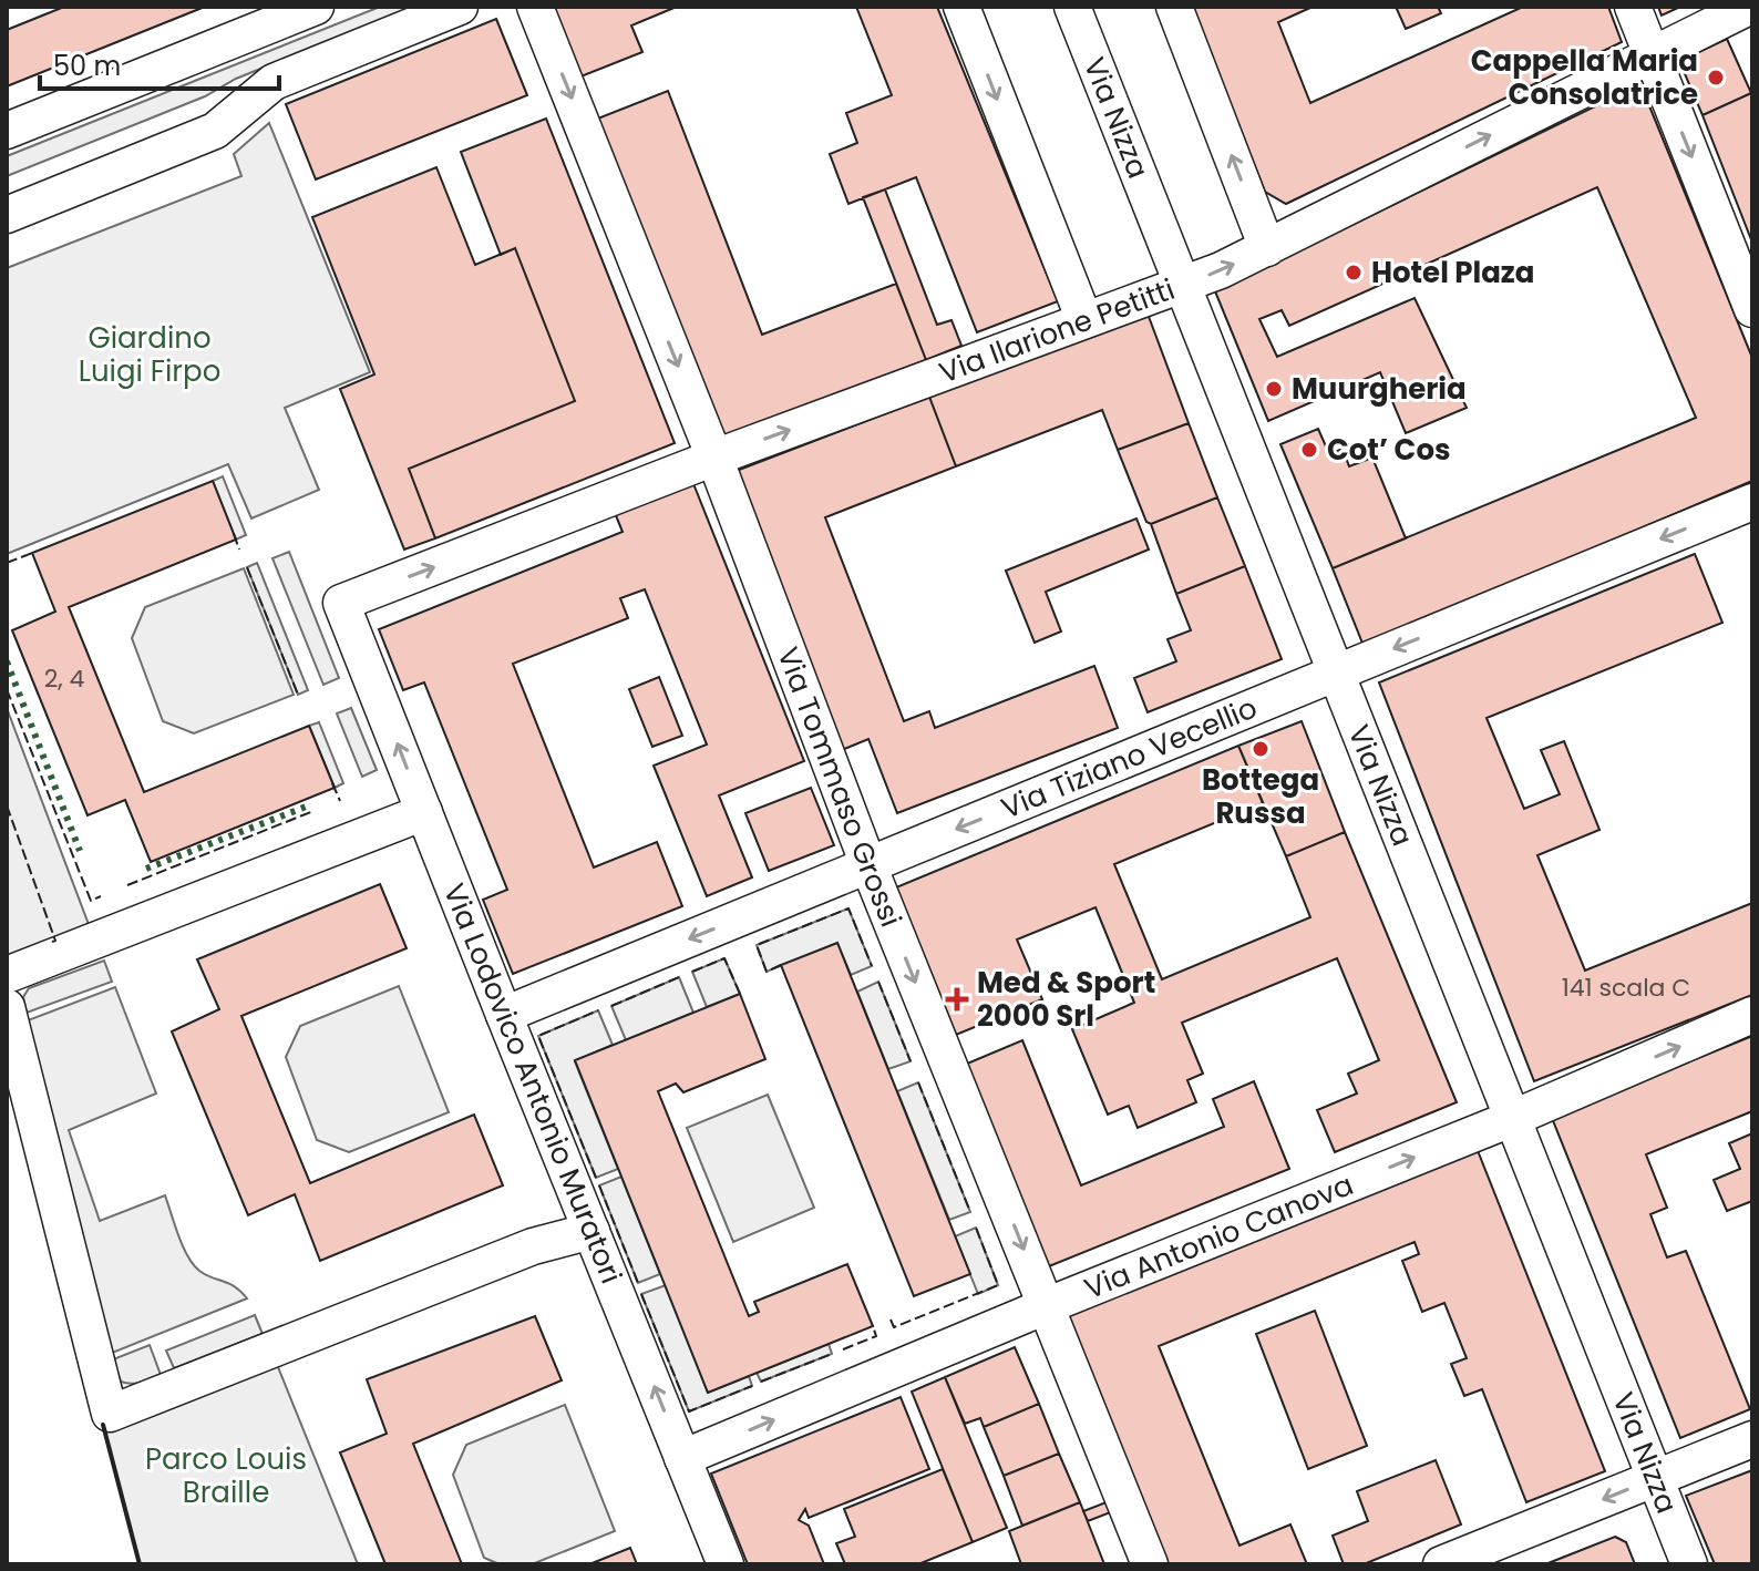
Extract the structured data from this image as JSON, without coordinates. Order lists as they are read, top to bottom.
{
  "streets": {
    "street": [
      "Via Nizza",
      "Via Ilarione Petitti",
      "Via Tiziano Vecellio",
      "Via Tommaso Grossi",
      "Via Lodovico Antonio Muratori",
      "Via Antonio Canova"
    ]
  },
  "crossings": [
    ["Via Nizza", "Via Ilarione Petitti"],
    ["Via Nizza", "Via Tiziano Vecellio"],
    ["Via Nizza", "Via Antonio Canova"],
    ["Via Ilarione Petitti", "Via Tommaso Grossi"],
    ["Via Ilarione Petitti", "Via Lodovico Antonio Muratori"],
    ["Via Tiziano Vecellio", "Via Tommaso Grossi"],
    ["Via Tiziano Vecellio", "Via Lodovico Antonio Muratori"],
    ["Via Tommaso Grossi", "Via Antonio Canova"],
    ["Via Lodovico Antonio Muratori", "Via Antonio Canova"]
  ],
  "one_way": [
    "Via Ilarione Petitti",
    "Via Tiziano Vecellio",
    "Via Tommaso Grossi",
    "Via Lodovico Antonio Muratori",
    "Via Antonio Canova"
  ],
  "parks": ["Giardino Luigi Firpo", "Parco Louis Braille"],
  "places": {
    "other": [
      "Cappella Maria Consolatrice",
      "Hotel Plaza",
      "Muurgheria",
      "Cot’ Cos",
      "Bottega Russa"
    ],
    "health": ["Med & Sport 2000 Srl"]
  },
  "house_numbers": ["2, 4", "141 scala C"],
  "scale_bar": "50 m"
}
